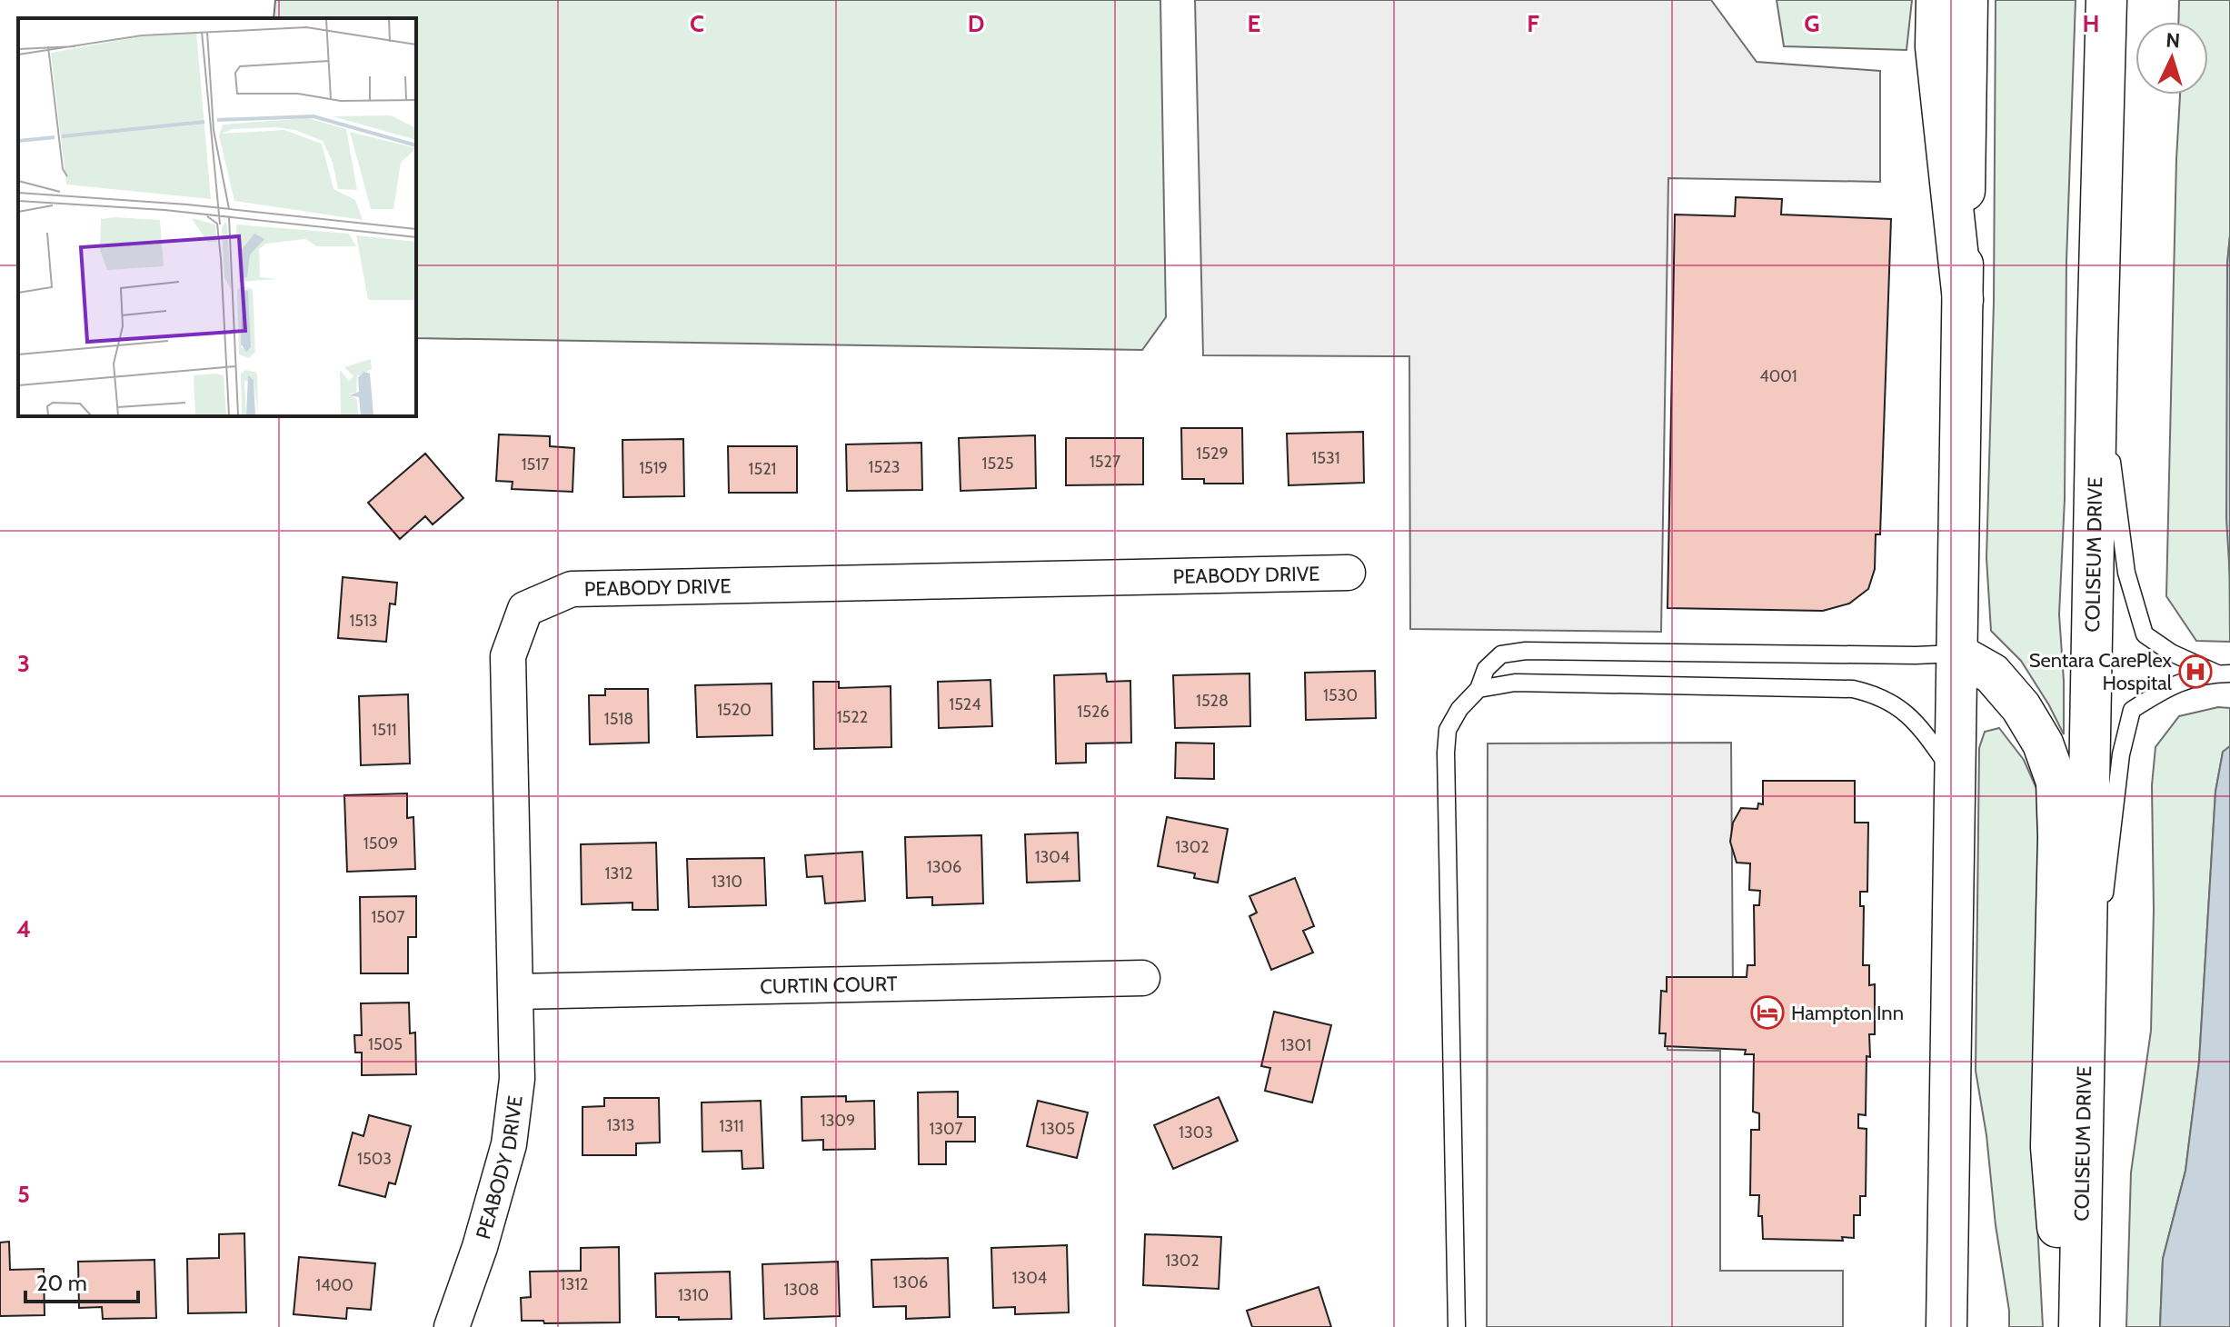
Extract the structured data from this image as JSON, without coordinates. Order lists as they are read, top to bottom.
{
  "streets": {
    "street": ["COLISEUM DRIVE", "PEABODY DRIVE", "CURTIN COURT"]
  },
  "crossings": [
    ["PEABODY DRIVE", "CURTIN COURT"]
  ],
  "places": {
    "hospital": ["Sentara CarePlex Hospital"],
    "hotel": ["Hampton Inn"]
  },
  "house_numbers": [
    "4001",
    "1529",
    "1531",
    "1527",
    "1525",
    "1517",
    "1523",
    "1519",
    "1521",
    "1513",
    "1530",
    "1528",
    "1524",
    "1520",
    "1526",
    "1522",
    "1518",
    "1511",
    "1509",
    "1302",
    "1304",
    "1306",
    "1312",
    "1310",
    "1507",
    "1505",
    "1301",
    "1309",
    "1313",
    "1311",
    "1307",
    "1305",
    "1303",
    "1503",
    "1302",
    "1304",
    "1306",
    "1312",
    "1400",
    "1308",
    "1310"
  ],
  "scale_bar": "20 m",
  "north": "top",
  "grid": {
    "columns": [
      "C",
      "D",
      "E",
      "F",
      "G",
      "H"
    ],
    "rows": ["3", "4", "5"]
  }
}
